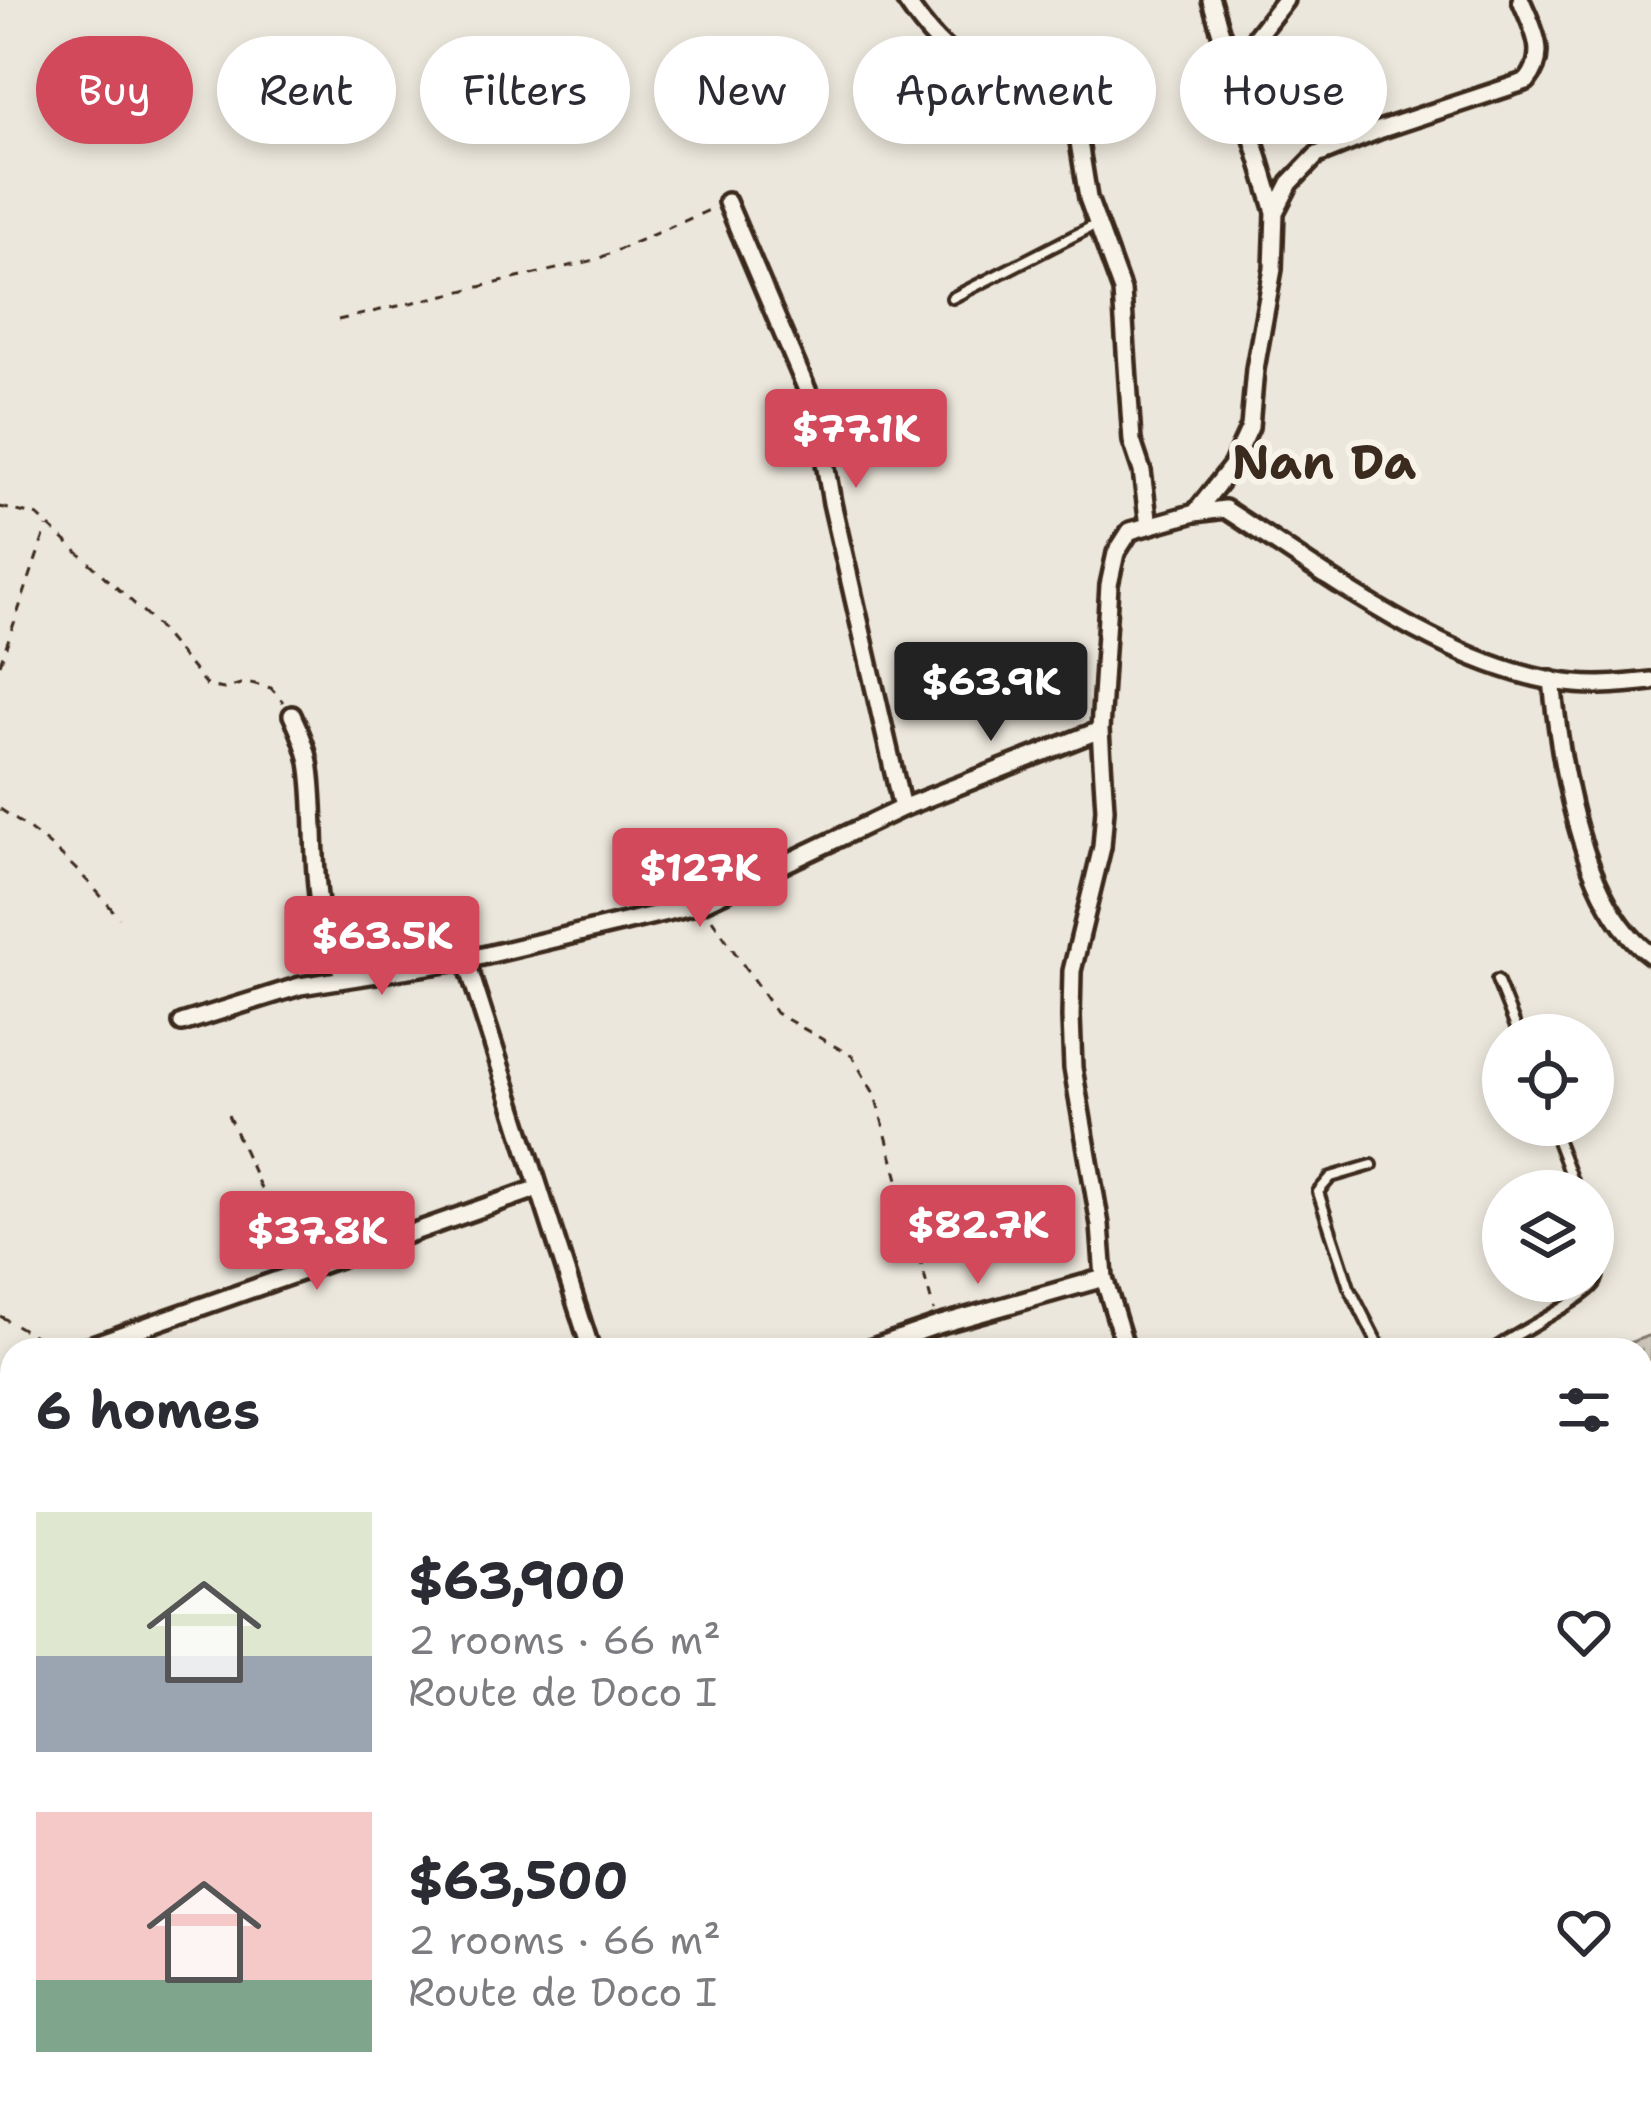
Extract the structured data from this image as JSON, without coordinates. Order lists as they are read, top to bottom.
{
  "districts": ["Nan Da"],
  "page": {
    "chip": [
      "Buy",
      "Rent",
      "Filters",
      "New",
      "Apartment",
      "House"
    ],
    "price": [
      "$77.1K",
      "$63.9K",
      "$127K",
      "$63.5K",
      "$82.7K",
      "$37.8K"
    ],
    "heading": "6 homes",
    "list": [
      {
        "name": "$63,900",
        "note": "2 rooms · 66 m² · Route de Doco I"
      },
      {
        "name": "$63,500",
        "note": "2 rooms · 66 m² · Route de Doco I"
      }
    ]
  }
}
